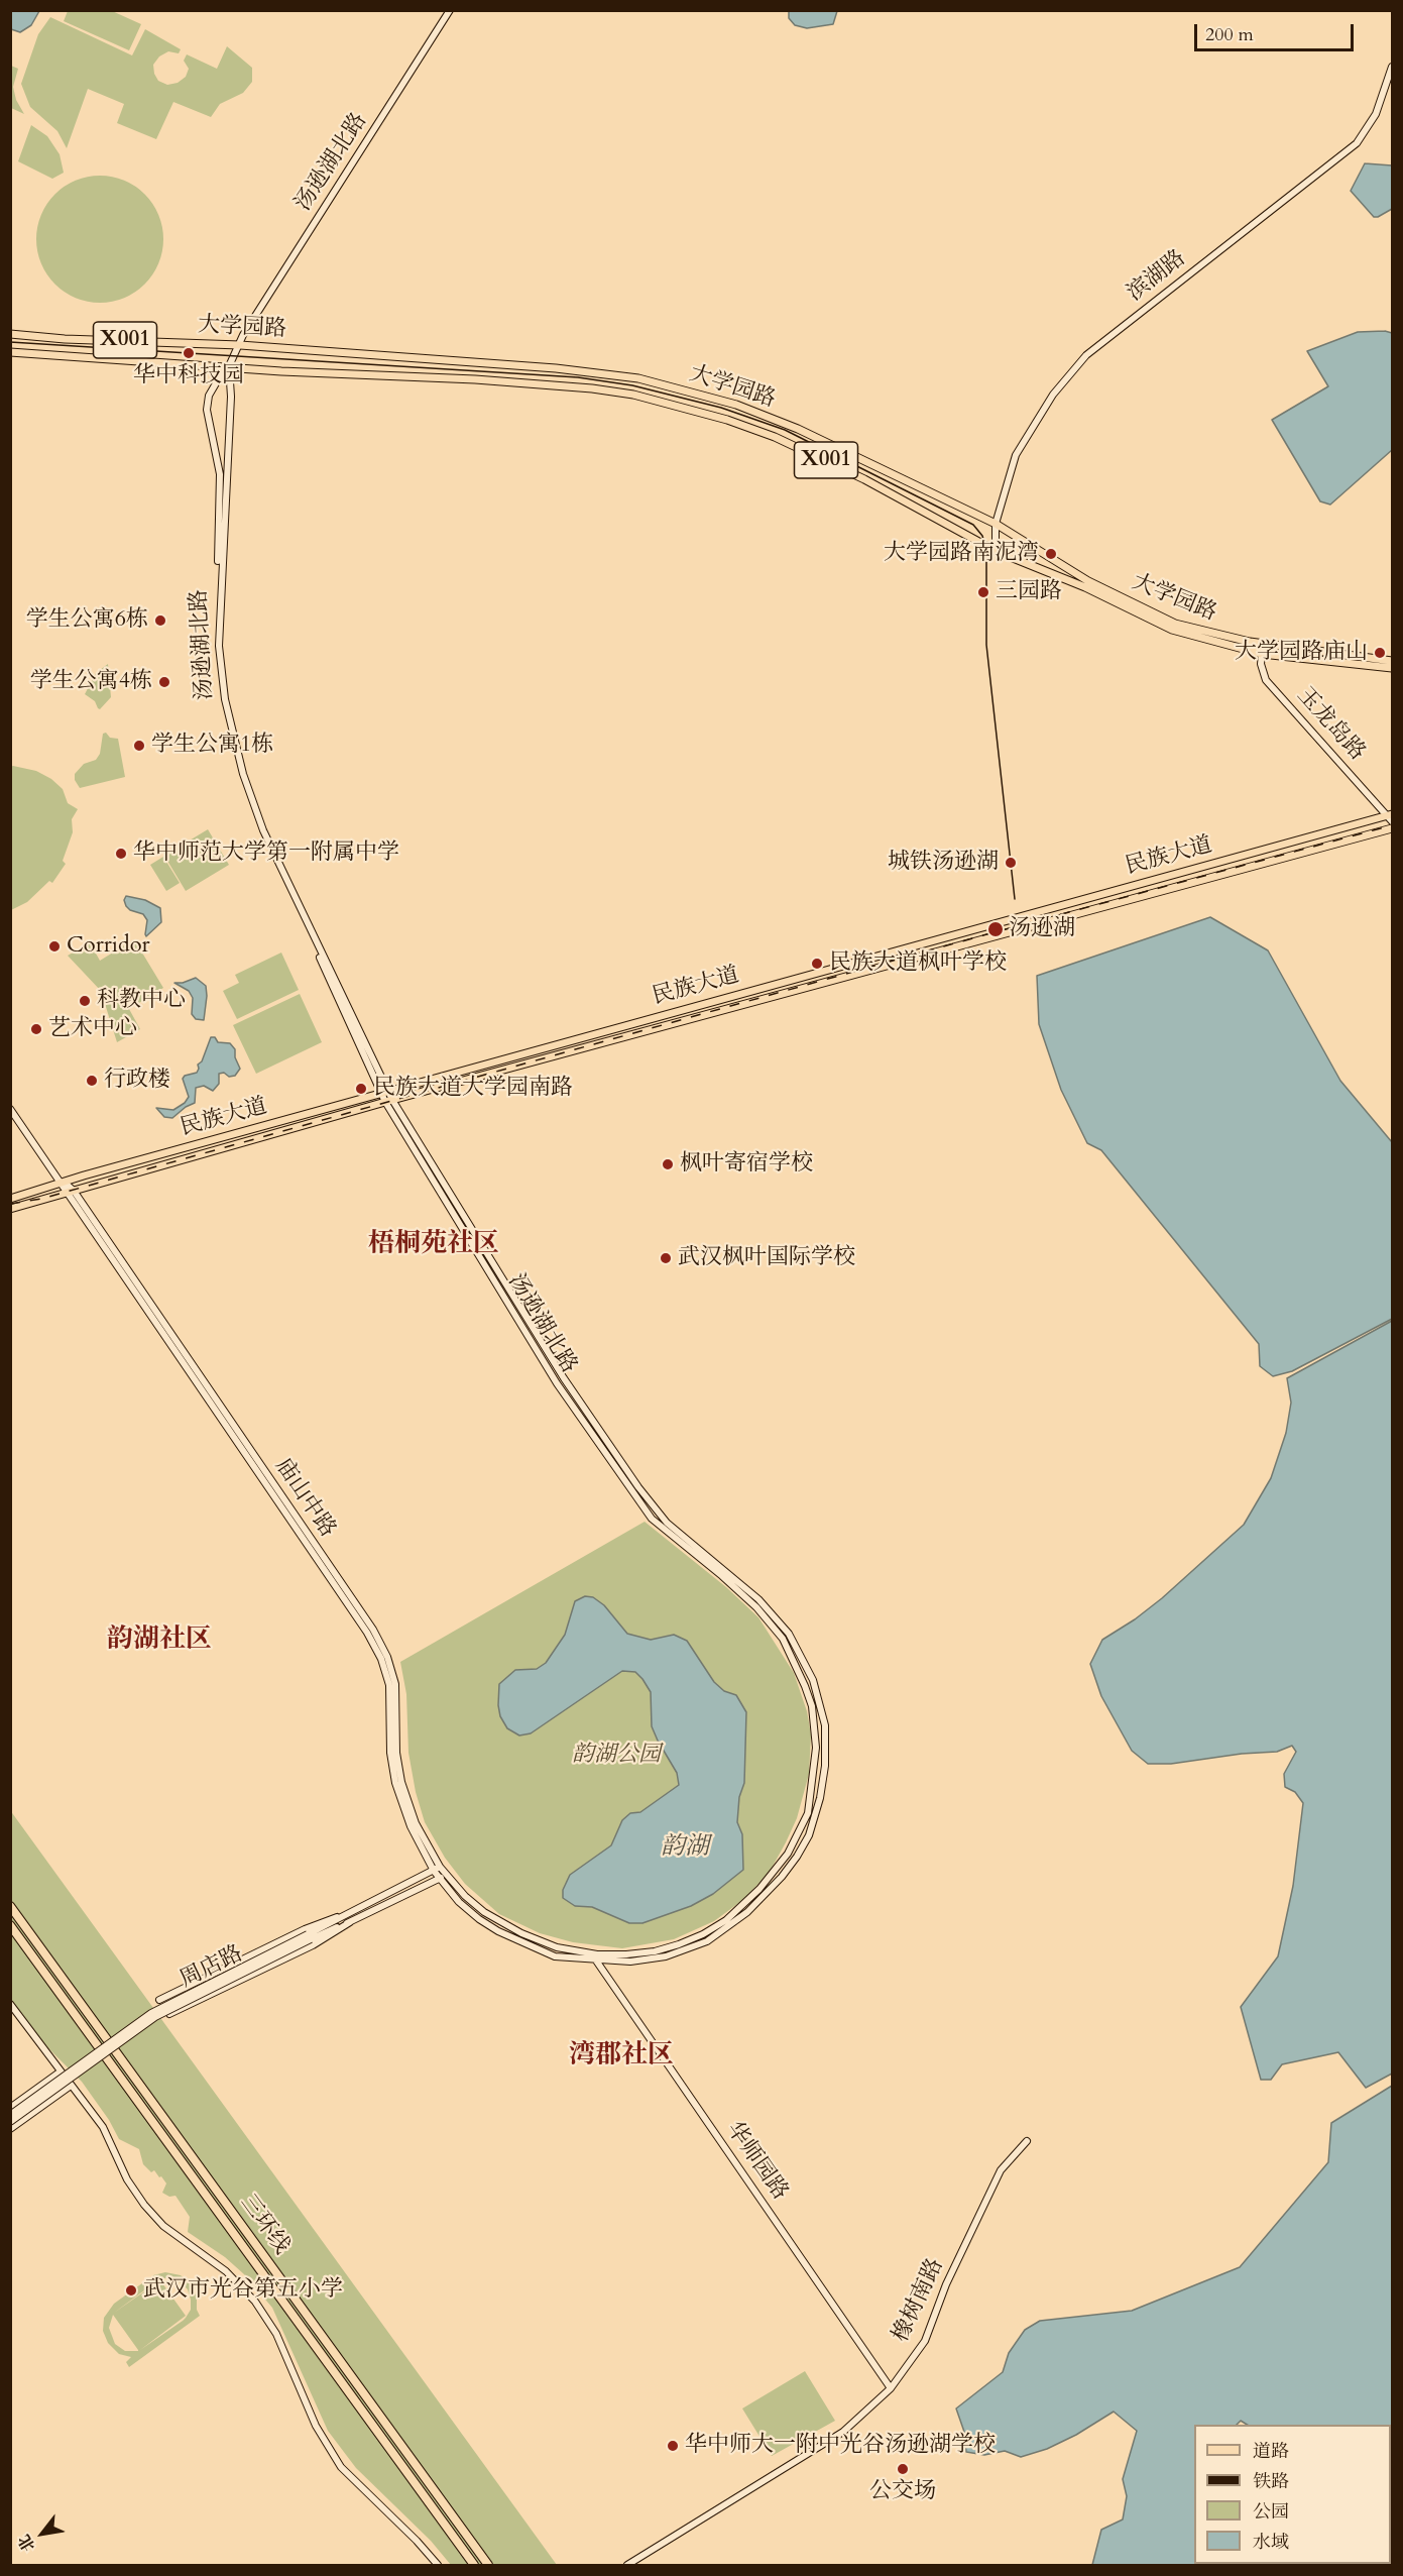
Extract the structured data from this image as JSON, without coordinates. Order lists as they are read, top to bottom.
{
  "streets": {
    "highway": ["三环线"],
    "main road": ["大学园路", "X001", "民族大道"],
    "street": [
      "汤逊湖北路",
      "滨湖路",
      "玉龙岛路",
      "庙山中路",
      "周店路",
      "华师园路",
      "橡树南路"
    ]
  },
  "crossings": [
    ["汤逊湖北路", "大学园路"],
    ["汤逊湖北路", "民族大道"],
    ["汤逊湖北路", "庙山中路"],
    ["汤逊湖北路", "周店路"],
    ["汤逊湖北路", "华师园路"],
    ["滨湖路", "大学园路"],
    ["大学园路", "玉龙岛路"],
    ["玉龙岛路", "民族大道"],
    ["民族大道", "庙山中路"],
    ["庙山中路", "周店路"],
    ["华师园路", "橡树南路"]
  ],
  "districts": ["梧桐苑社区", "韵湖社区", "湾郡社区"],
  "water": ["韵湖"],
  "parks": ["韵湖公园"],
  "places": [
    "华中科技园",
    "大学园路南泥湾",
    "三园路",
    "学生公寓6栋",
    "大学园路庙山",
    "学生公寓4栋",
    "学生公寓1栋",
    "华中师范大学第一附属中学",
    "城铁汤逊湖",
    "汤逊湖",
    "Corridor",
    "民族大道枫叶学校",
    "科教中心",
    "艺术中心",
    "行政楼",
    "民族大道大学园南路",
    "枫叶寄宿学校",
    "武汉枫叶国际学校",
    "武汉市光谷第五小学",
    "华中师大一附中光谷汤逊湖学校",
    "公交场"
  ],
  "legend": [
    "道路",
    "铁路",
    "公园",
    "水域"
  ],
  "scale_bar": "200 m",
  "north": "bottom left"
}
